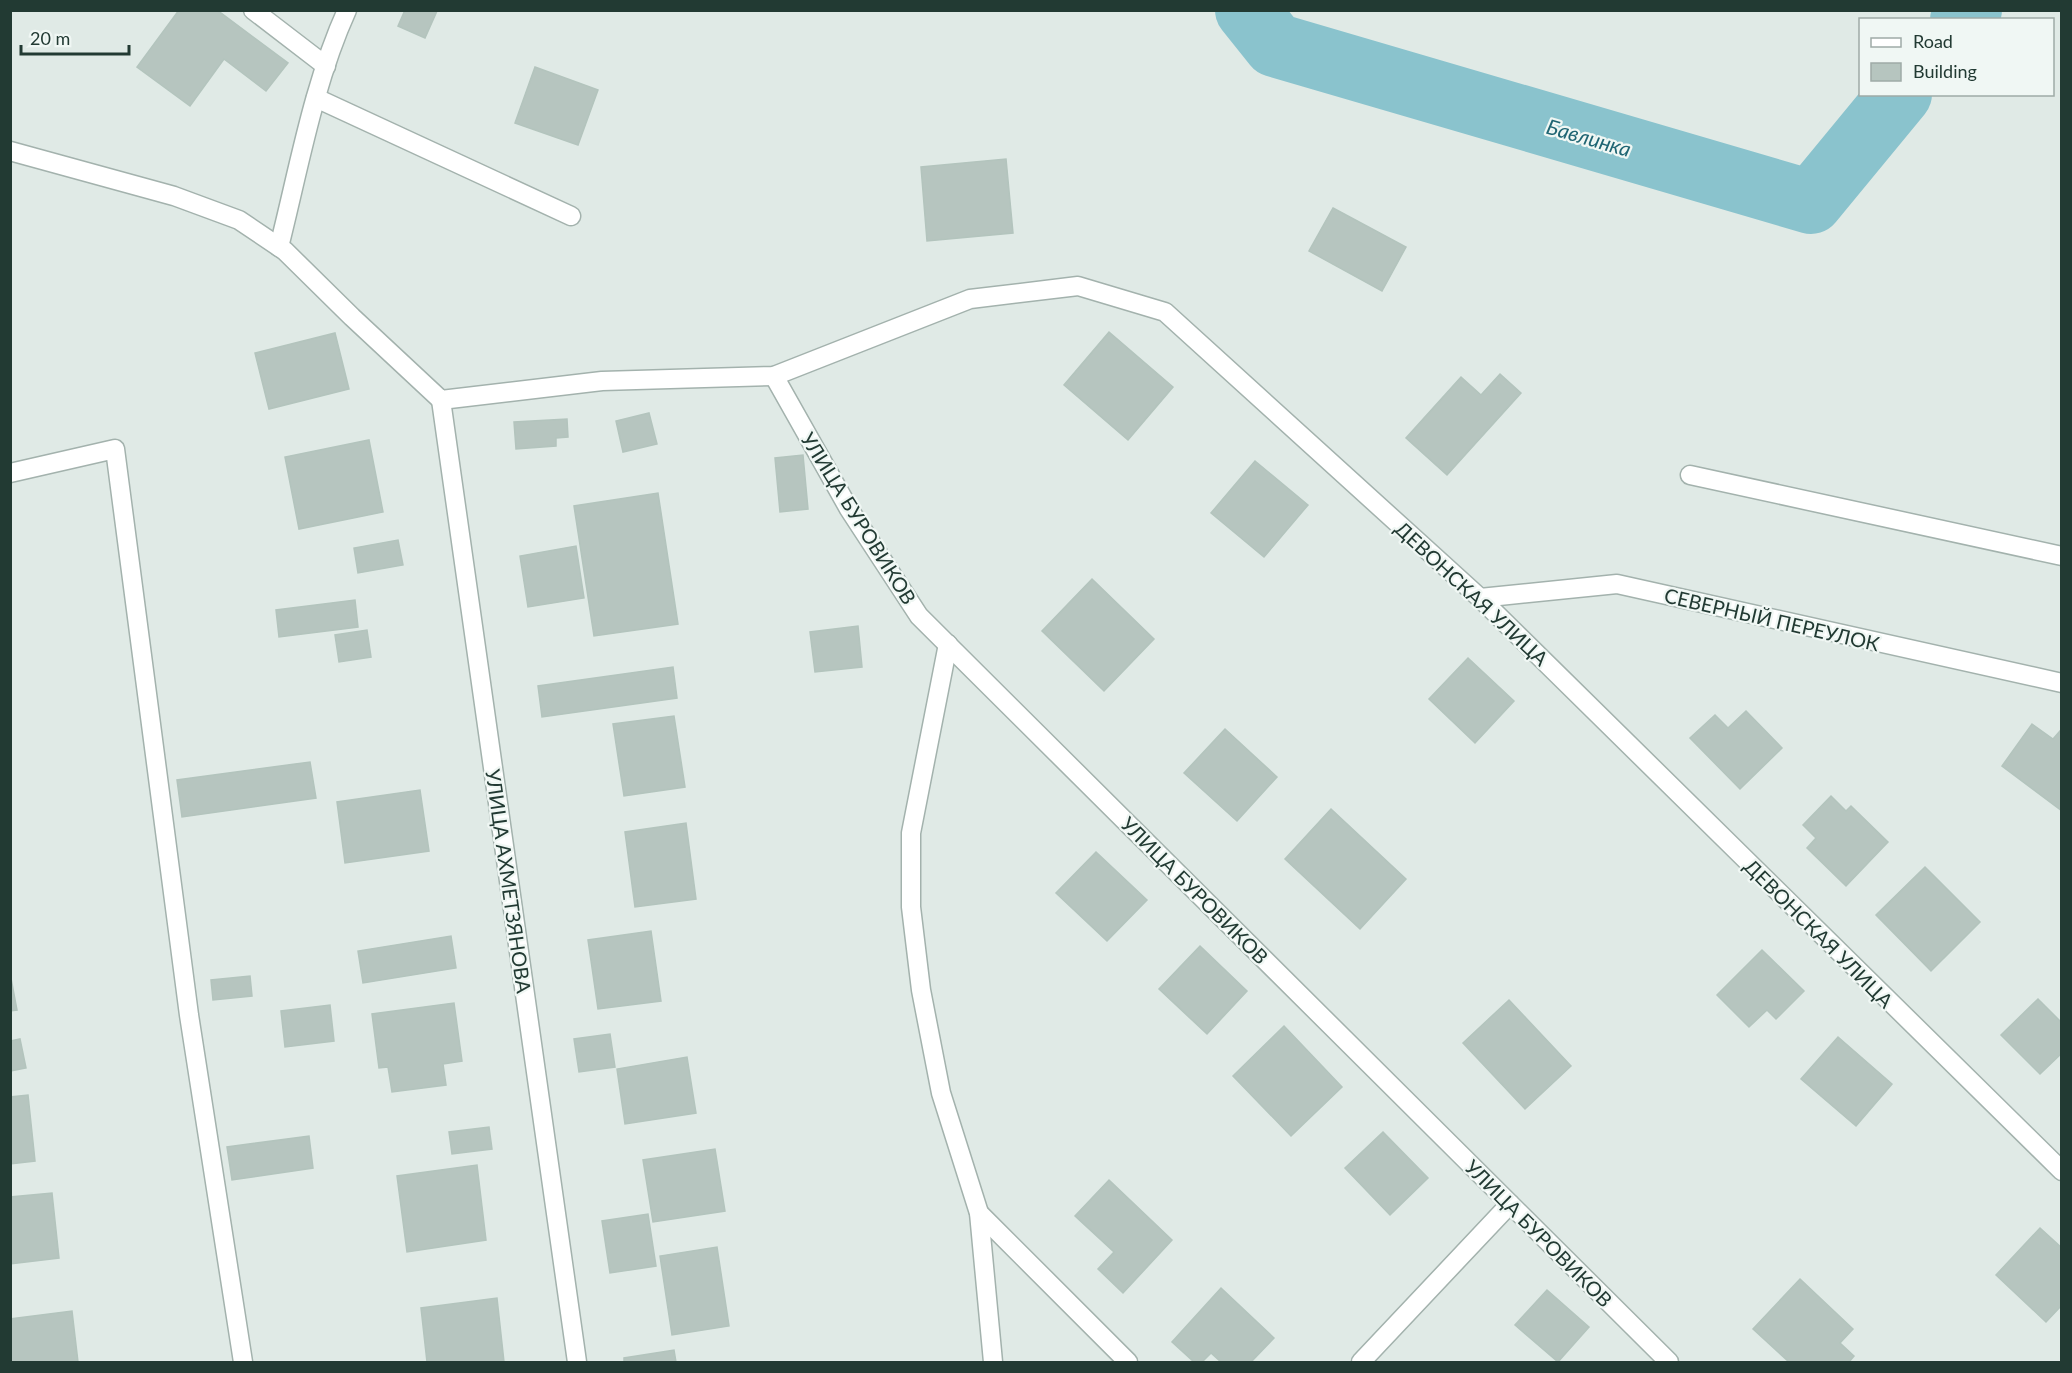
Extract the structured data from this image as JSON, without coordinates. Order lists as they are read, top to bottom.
{
  "streets": {
    "street": [
      "УЛИЦА БУРОВИКОВ",
      "ДЕВОНСКАЯ УЛИЦА",
      "СЕВЕРНЫЙ ПЕРЕУЛОК",
      "УЛИЦА АХМЕТЗЯНОВА"
    ]
  },
  "crossings": [
    ["УЛИЦА БУРОВИКОВ", "ДЕВОНСКАЯ УЛИЦА"],
    ["ДЕВОНСКАЯ УЛИЦА", "СЕВЕРНЫЙ ПЕРЕУЛОК"],
    ["ДЕВОНСКАЯ УЛИЦА", "УЛИЦА АХМЕТЗЯНОВА"]
  ],
  "water": ["Бавлинка"],
  "legend": ["Road", "Building"],
  "scale_bar": "20 m"
}
